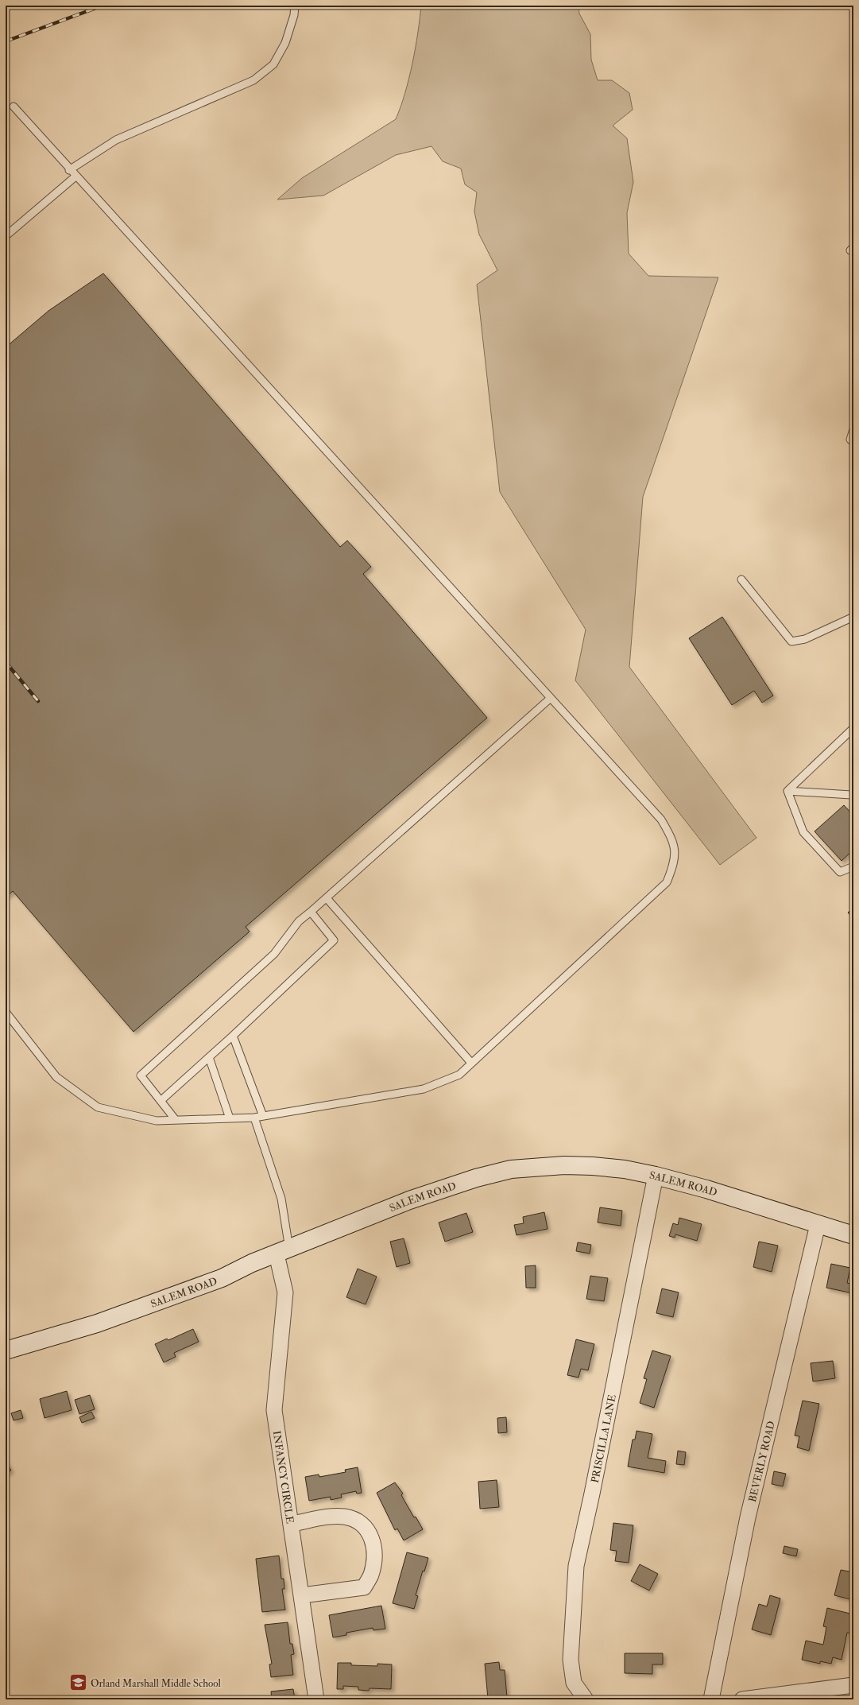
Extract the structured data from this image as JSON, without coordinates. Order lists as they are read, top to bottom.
{
  "streets": {
    "main road": ["SALEM ROAD"],
    "street": ["PRISCILLA LANE", "BEVERLY ROAD", "INFANCY CIRCLE"]
  },
  "crossings": [
    ["SALEM ROAD", "PRISCILLA LANE"],
    ["SALEM ROAD", "BEVERLY ROAD"],
    ["SALEM ROAD", "INFANCY CIRCLE"]
  ],
  "places": {
    "school or university": ["Orland Marshall Middle School"]
  }
}
